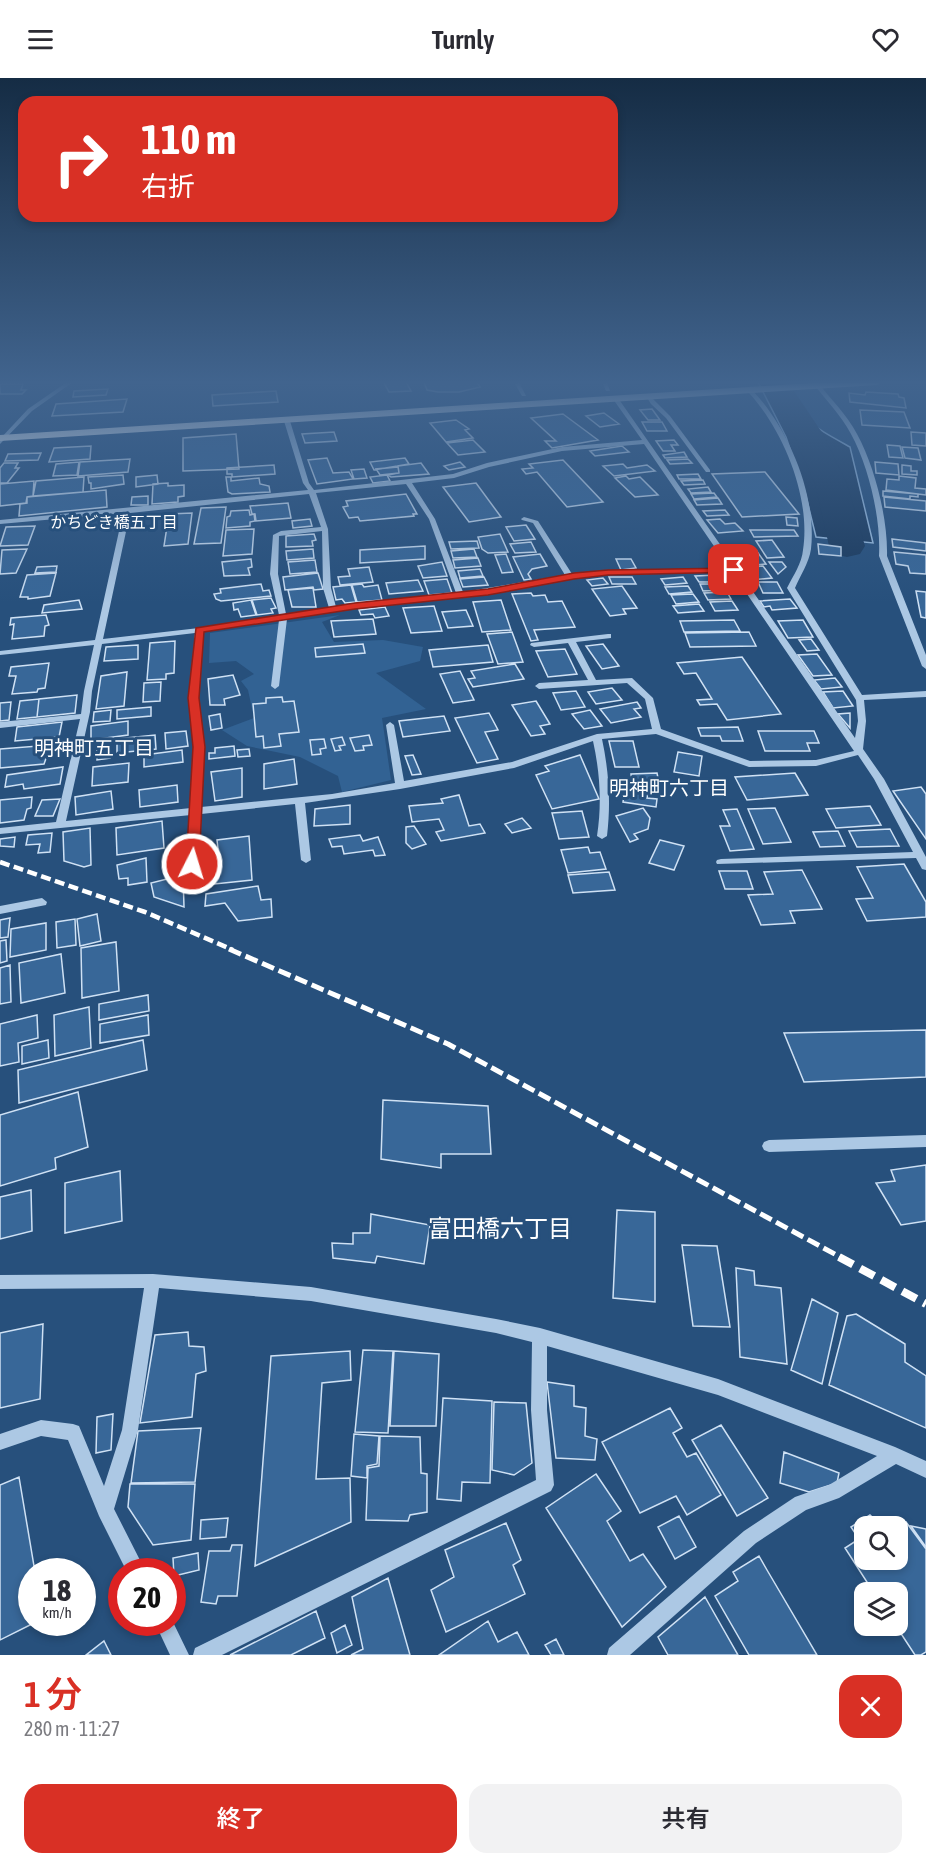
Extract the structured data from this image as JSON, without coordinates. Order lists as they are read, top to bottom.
{
  "districts": [
    "かちどき橋五丁目",
    "明神町五丁目",
    "明神町六丁目",
    "富田橋六丁目"
  ],
  "page": {
    "header": "Turnly",
    "turn": ["110 m", "右折"],
    "speed": "18 km/h",
    "limit": "20",
    "heading": ["1 分", "280 m · 11:27"],
    "buttons": ["終了", "共有"]
  }
}
